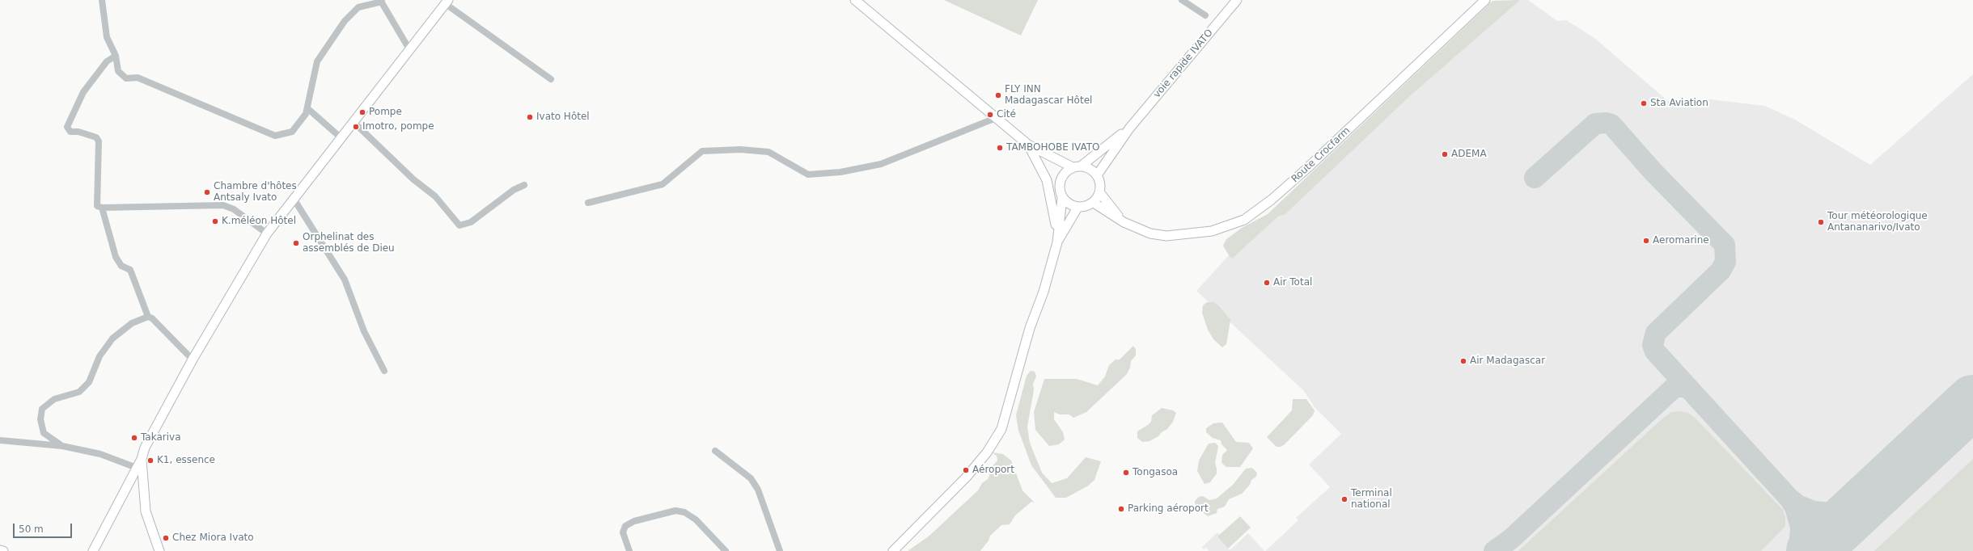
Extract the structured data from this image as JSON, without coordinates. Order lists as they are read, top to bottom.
{
  "streets": {
    "main road": ["voie rapide IVATO", "Route Crocfarm"]
  },
  "places": [
    "FLY INN Madagascar Hôtel",
    "Sta Aviation",
    "Pompe",
    "Cité",
    "Ivato Hôtel",
    "Imotro, pompe",
    "TAMBOHOBE IVATO",
    "ADEMA",
    "Chambre d'hôtes Antsaly Ivato",
    "K.méléon Hôtel",
    "Tour météorologique Antananarivo/Ivato",
    "Aeromarine",
    "Orphelinat des assemblés de Dieu",
    "Air Total",
    "Air Madagascar",
    "Takariva",
    "K1, essence",
    "Aéroport",
    "Tongasoa",
    "Terminal national",
    "Parking aéroport",
    "Chez Miora Ivato"
  ],
  "scale_bar": "50 m"
}
